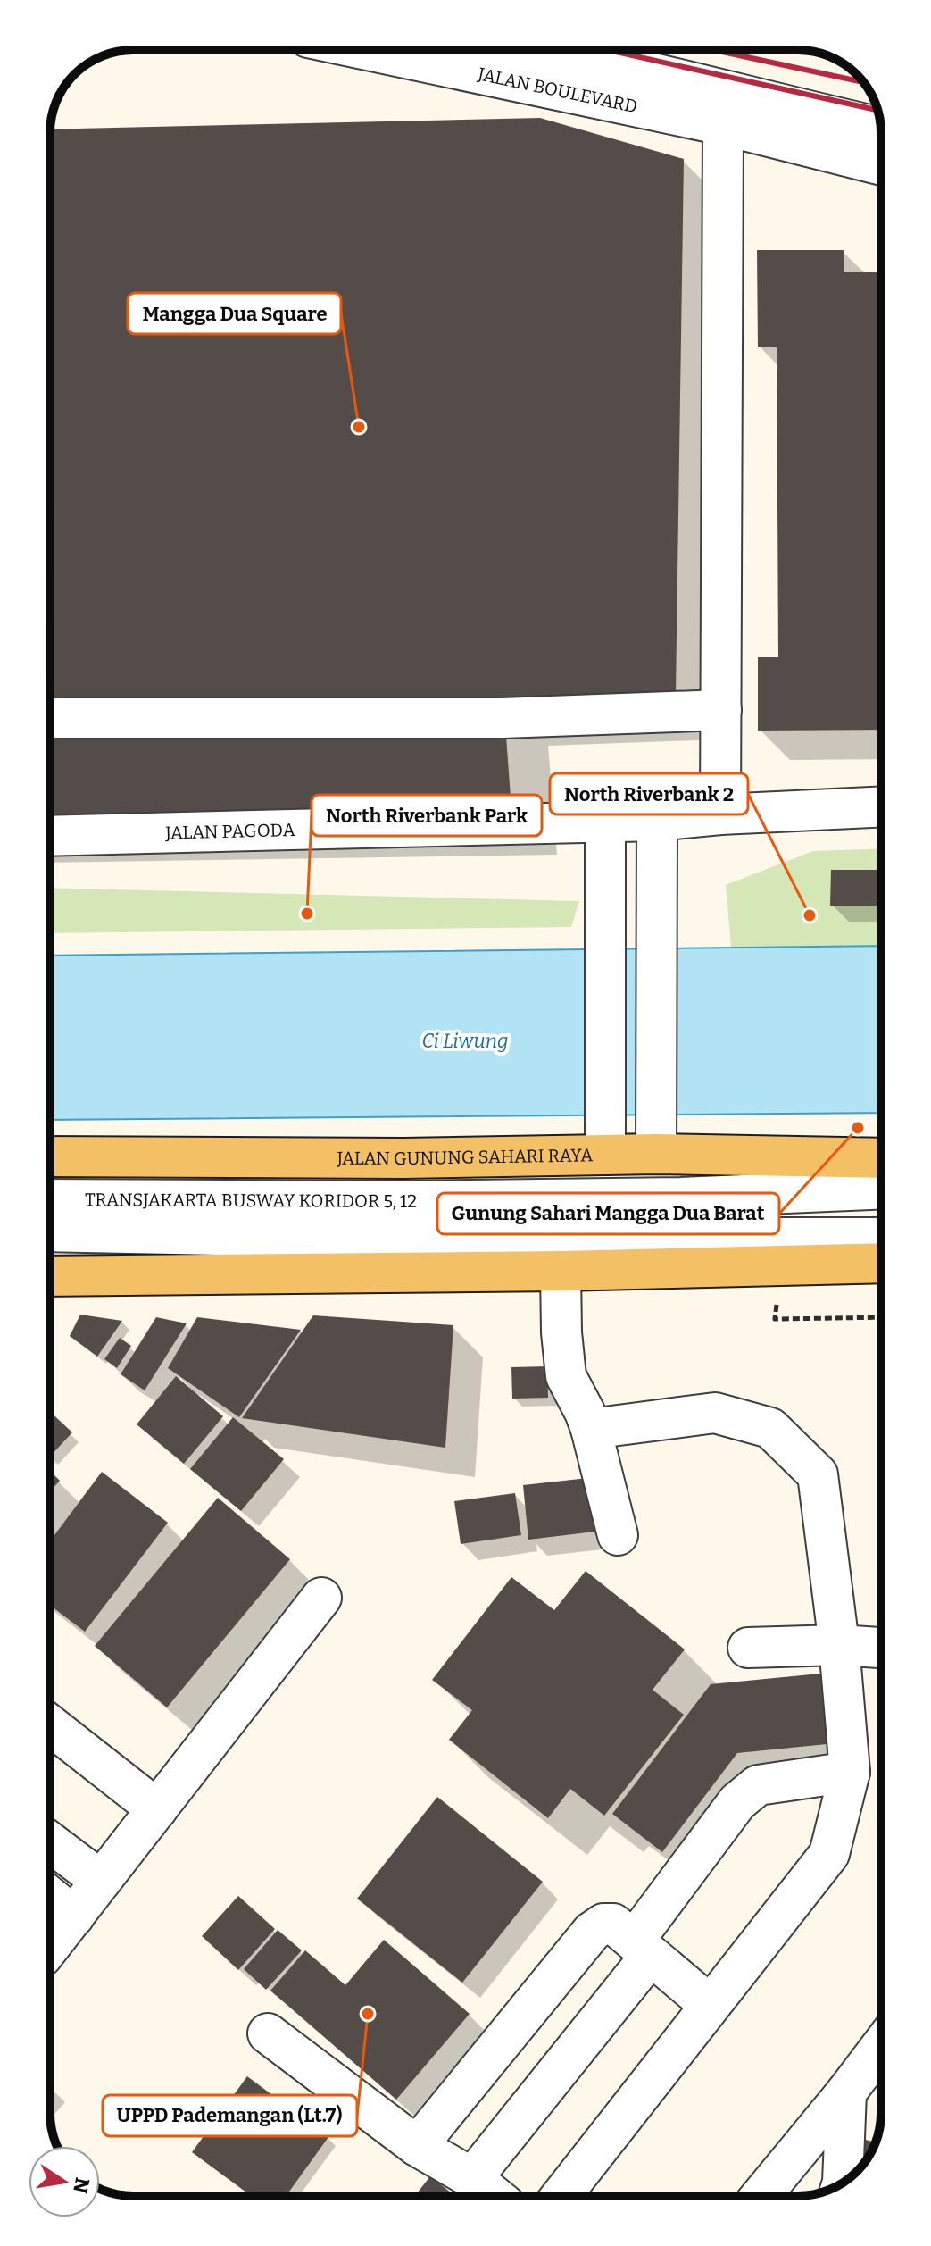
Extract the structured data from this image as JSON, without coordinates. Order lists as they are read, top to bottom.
{
  "streets": {
    "main road": ["JALAN GUNUNG SAHARI RAYA"],
    "street": ["JALAN BOULEVARD", "JALAN PAGODA", "TRANSJAKARTA BUSWAY KORIDOR 5, 12"]
  },
  "water": ["Ci Liwung"],
  "places": [
    "Mangga Dua Square",
    "North Riverbank Park",
    "North Riverbank 2",
    "Gunung Sahari Mangga Dua Barat",
    "UPPD Pademangan (Lt.7)"
  ],
  "north": "right"
}
